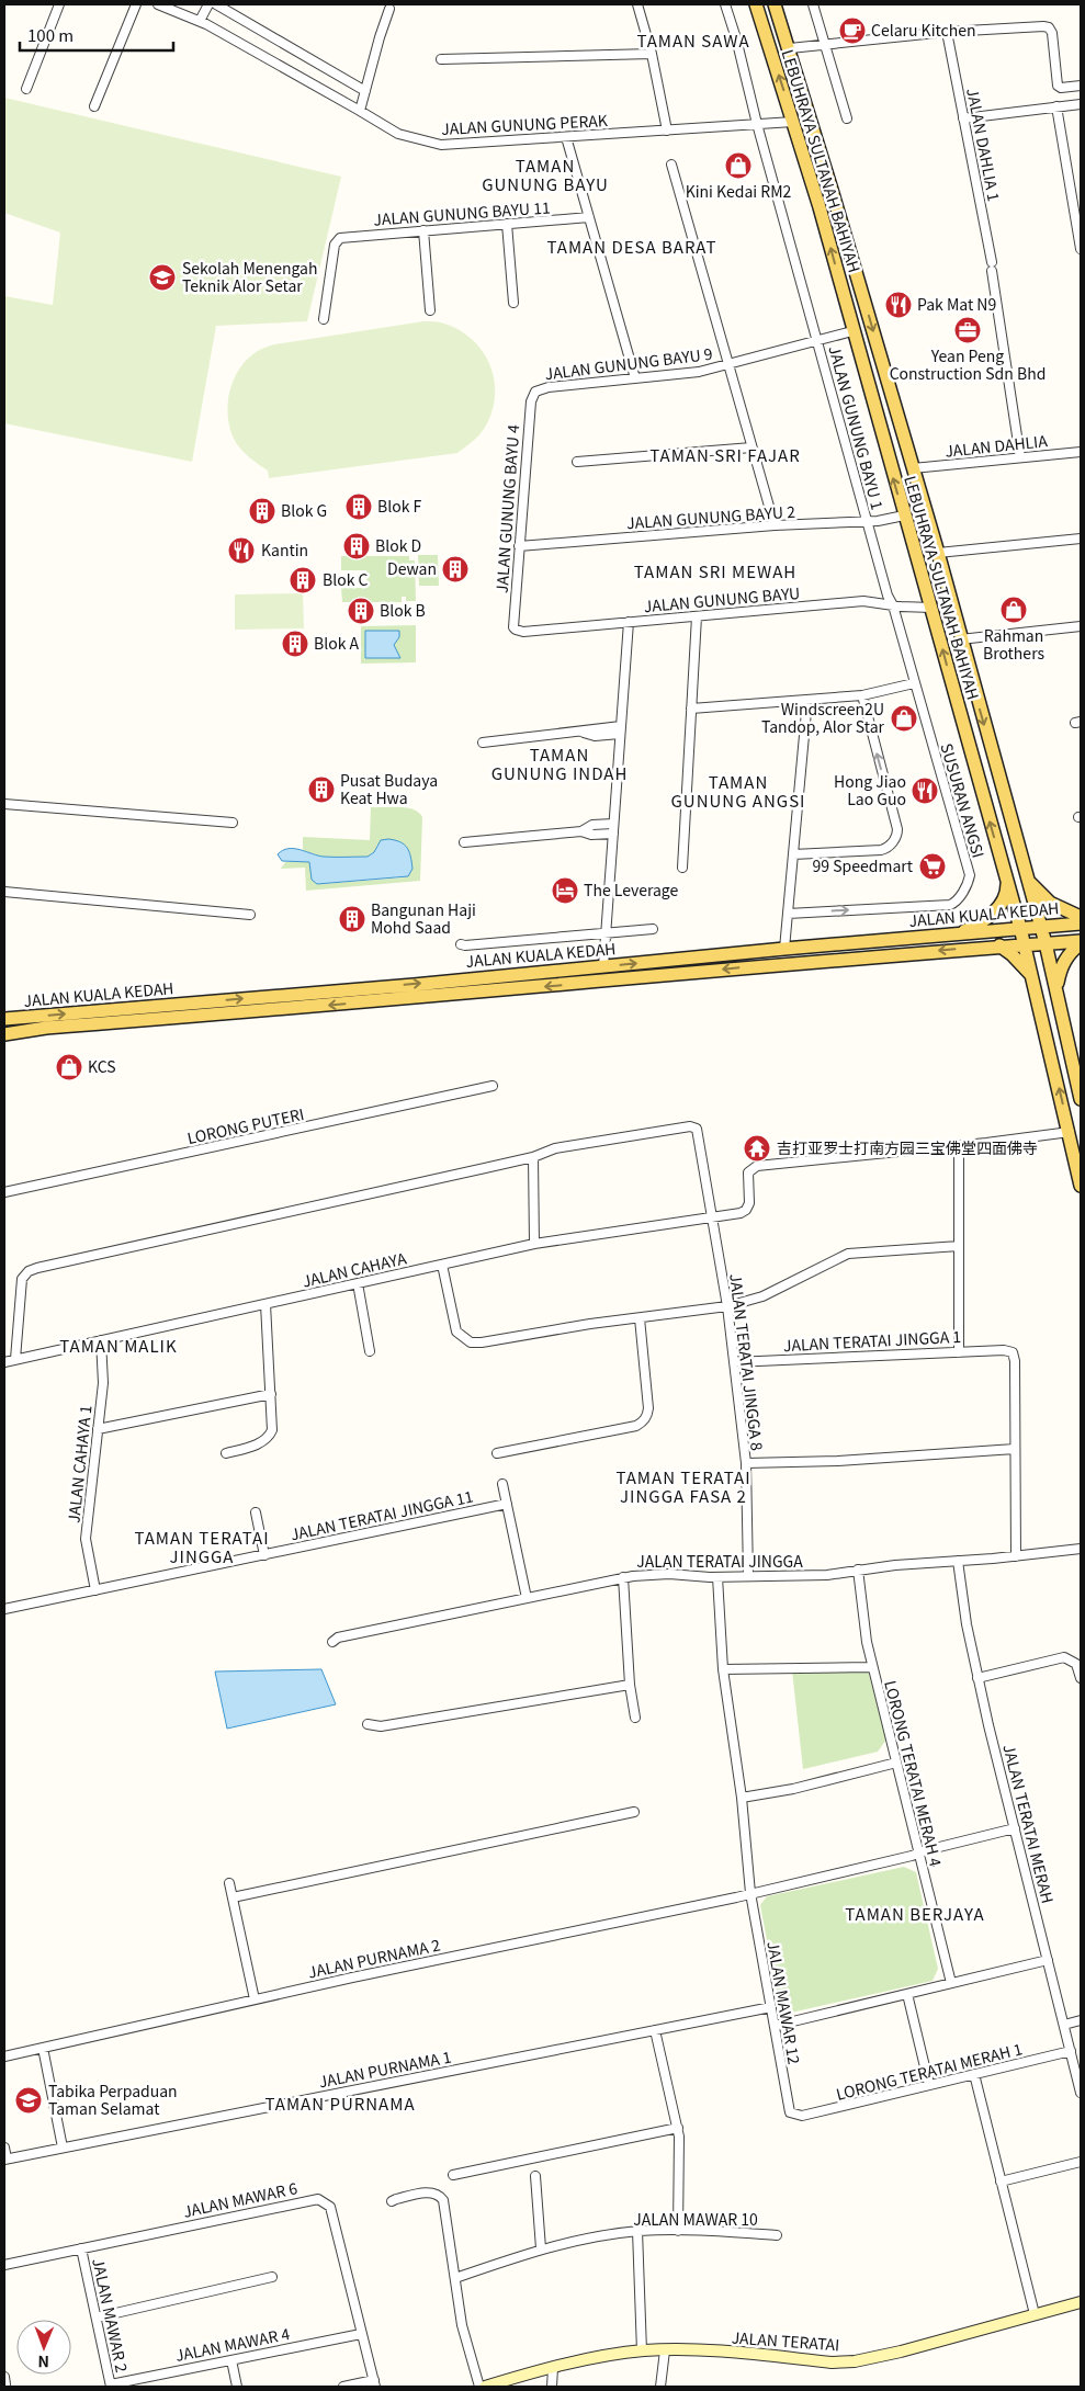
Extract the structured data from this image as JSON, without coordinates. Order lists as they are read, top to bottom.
{
  "streets": {
    "main road": ["LEBUHRAYA SULTANAH BAHIYAH", "JALAN KUALA KEDAH"],
    "street": [
      "JALAN GUNUNG PERAK",
      "JALAN DAHLIA 1",
      "JALAN GUNUNG BAYU 11",
      "JALAN GUNUNG BAYU 9",
      "JALAN GUNUNG BAYU 1",
      "JALAN DAHLIA",
      "JALAN GUNUNG BAYU 4",
      "JALAN GUNUNG BAYU 2",
      "JALAN GUNUNG BAYU",
      "SUSURAN ANGSI",
      "LORONG PUTERI",
      "JALAN CAHAYA",
      "JALAN TERATAI JINGGA 1",
      "JALAN TERATAI JINGGA 8",
      "JALAN CAHAYA 1",
      "JALAN TERATAI JINGGA 11",
      "JALAN TERATAI JINGGA",
      "LORONG TERATAI MERAH 4",
      "JALAN TERATAI MERAH",
      "JALAN PURNAMA 2",
      "JALAN MAWAR 12",
      "JALAN PURNAMA 1",
      "LORONG TERATAI MERAH 1",
      "JALAN MAWAR 6",
      "JALAN MAWAR 10",
      "JALAN MAWAR 2",
      "JALAN TERATAI",
      "JALAN MAWAR 4"
    ]
  },
  "crossings": [
    ["JALAN GUNUNG PERAK", "LEBUHRAYA SULTANAH BAHIYAH"],
    ["JALAN DAHLIA 1", "JALAN DAHLIA"],
    ["LEBUHRAYA SULTANAH BAHIYAH", "JALAN GUNUNG BAYU 9"],
    ["LEBUHRAYA SULTANAH BAHIYAH", "JALAN DAHLIA"],
    ["LEBUHRAYA SULTANAH BAHIYAH", "JALAN GUNUNG BAYU 2"],
    ["LEBUHRAYA SULTANAH BAHIYAH", "JALAN GUNUNG BAYU"],
    ["LEBUHRAYA SULTANAH BAHIYAH", "JALAN KUALA KEDAH"],
    ["JALAN GUNUNG BAYU 9", "JALAN GUNUNG BAYU 1"],
    ["JALAN GUNUNG BAYU 9", "JALAN GUNUNG BAYU 4"],
    ["JALAN GUNUNG BAYU 1", "JALAN GUNUNG BAYU 2"],
    ["JALAN GUNUNG BAYU 1", "JALAN GUNUNG BAYU"],
    ["JALAN GUNUNG BAYU 1", "SUSURAN ANGSI"],
    ["JALAN GUNUNG BAYU 4", "JALAN GUNUNG BAYU 2"],
    ["JALAN GUNUNG BAYU 4", "JALAN GUNUNG BAYU"],
    ["JALAN GUNUNG BAYU", "SUSURAN ANGSI"],
    ["JALAN CAHAYA", "JALAN TERATAI JINGGA 8"],
    ["JALAN CAHAYA", "JALAN CAHAYA 1"],
    ["JALAN TERATAI JINGGA 1", "JALAN TERATAI JINGGA 8"],
    ["JALAN TERATAI JINGGA 8", "JALAN TERATAI JINGGA"],
    ["JALAN CAHAYA 1", "JALAN TERATAI JINGGA 11"],
    ["JALAN TERATAI JINGGA", "LORONG TERATAI MERAH 4"],
    ["JALAN TERATAI JINGGA", "JALAN TERATAI MERAH"],
    ["JALAN TERATAI JINGGA", "JALAN MAWAR 12"],
    ["LORONG TERATAI MERAH 4", "JALAN PURNAMA 2"],
    ["JALAN TERATAI MERAH", "JALAN PURNAMA 2"],
    ["JALAN TERATAI MERAH", "LORONG TERATAI MERAH 1"],
    ["JALAN PURNAMA 2", "JALAN MAWAR 12"],
    ["JALAN MAWAR 12", "JALAN PURNAMA 1"],
    ["JALAN MAWAR 12", "LORONG TERATAI MERAH 1"],
    ["JALAN MAWAR 6", "JALAN MAWAR 2"],
    ["JALAN MAWAR 6", "JALAN MAWAR 4"],
    ["JALAN MAWAR 2", "JALAN MAWAR 4"]
  ],
  "districts": [
    "TAMAN SAWA",
    "TAMAN GUNUNG BAYU",
    "TAMAN DESA BARAT",
    "TAMAN SRI FAJAR",
    "TAMAN SRI MEWAH",
    "TAMAN GUNUNG INDAH",
    "TAMAN GUNUNG ANGSI",
    "TAMAN MALIK",
    "TAMAN TERATAI JINGGA FASA 2",
    "TAMAN TERATAI JINGGA",
    "TAMAN BERJAYA",
    "TAMAN PURNAMA"
  ],
  "places": {
    "cafe": ["Celaru Kitchen"],
    "shop": [
      "Kini Kedai RM2",
      "Rahman Brothers",
      "Windscreen2U Tandop, Alor Star",
      "KCS"
    ],
    "school or university": ["Sekolah Menengah Teknik Alor Setar", "Tabika Perpaduan Taman Selamat"],
    "restaurant": ["Pak Mat N9", "Kantin", "Hong Jiao Lao Guo"],
    "office": ["Yean Peng Construction Sdn Bhd"],
    "building": [
      "Blok F",
      "Blok G",
      "Blok D",
      "Dewan",
      "Blok C",
      "Blok B",
      "Blok A",
      "Pusat Budaya Keat Hwa",
      "Bangunan Haji Mohd Saad"
    ],
    "supermarket": ["99 Speedmart"],
    "hotel": ["The Leverage"],
    "temple": ["吉打亚罗士打南方园三宝佛堂四面佛寺"]
  },
  "scale_bar": "100 m",
  "north": "bottom"
}
